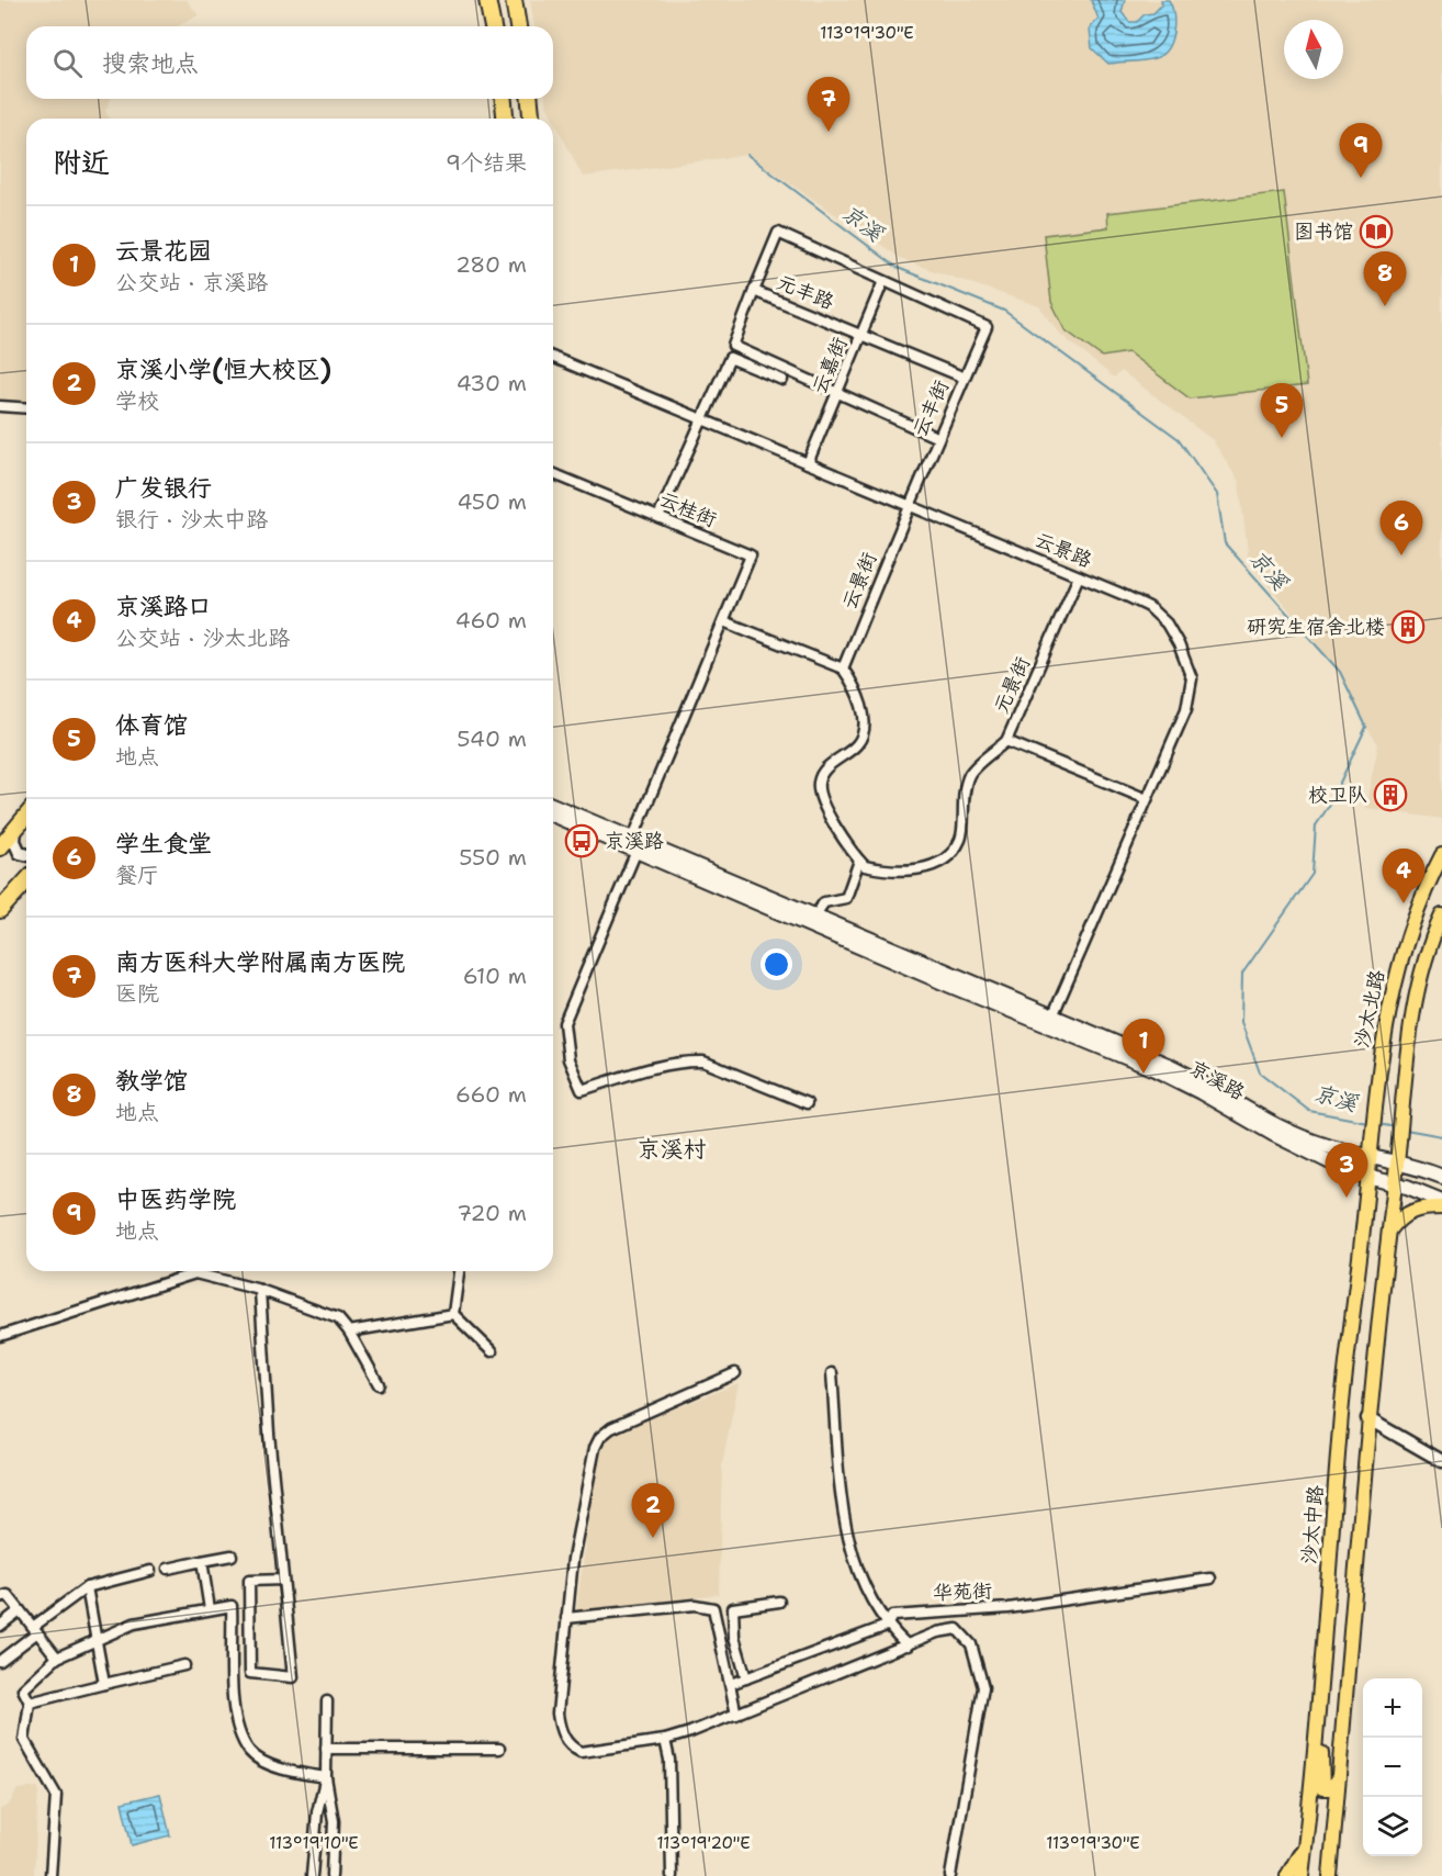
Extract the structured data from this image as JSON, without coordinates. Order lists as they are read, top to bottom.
{
  "streets": {
    "main road": ["沙太北路", "京溪路", "沙太中路"],
    "street": [
      "元丰路",
      "云嘉街",
      "云丰街",
      "云桂街",
      "云景路",
      "云景街",
      "元景街",
      "华苑街"
    ]
  },
  "crossings": [
    ["元丰路", "云嘉街"],
    ["元丰路", "云丰街"],
    ["云嘉街", "云景路"],
    ["云丰街", "云景路"],
    ["云丰街", "云景街"],
    ["云桂街", "京溪路"],
    ["云景路", "云景街"],
    ["云景路", "元景街"],
    ["云景路", "京溪路"],
    ["沙太北路", "京溪路"],
    ["沙太北路", "沙太中路"],
    ["京溪路", "沙太中路"]
  ],
  "districts": ["京溪村"],
  "water": ["京溪"],
  "places": {
    "library": ["图书馆"],
    "building": ["研究生宿舍北楼", "校卫队"],
    "bus stop": ["京溪路"]
  },
  "north": "top",
  "page": {
    "search": "搜索地点",
    "pins": [
      "7",
      "9",
      "8",
      "5",
      "6",
      "4",
      "1",
      "3",
      "2"
    ],
    "heading": ["附近", "9个结果"],
    "list": [
      {
        "mark": "1",
        "name": "云景花园",
        "note": "公交站 · 京溪路",
        "value": "280 m"
      },
      {
        "mark": "2",
        "name": "京溪小学(恒大校区)",
        "note": "学校",
        "value": "430 m"
      },
      {
        "mark": "3",
        "name": "广发银行",
        "note": "银行 · 沙太中路",
        "value": "450 m"
      },
      {
        "mark": "4",
        "name": "京溪路口",
        "note": "公交站 · 沙太北路",
        "value": "460 m"
      },
      {
        "mark": "5",
        "name": "体育馆",
        "note": "地点",
        "value": "540 m"
      },
      {
        "mark": "6",
        "name": "学生食堂",
        "note": "餐厅",
        "value": "550 m"
      },
      {
        "mark": "7",
        "name": "南方医科大学附属南方医院",
        "note": "医院",
        "value": "610 m"
      },
      {
        "mark": "8",
        "name": "教学馆",
        "note": "地点",
        "value": "660 m"
      },
      {
        "mark": "9",
        "name": "中医药学院",
        "note": "地点",
        "value": "720 m"
      }
    ],
    "map_buttons": ["+", "−"]
  },
  "coordinates": ["113°19'30\"E", "113°19'10\"E", "113°19'20\"E"]
}
